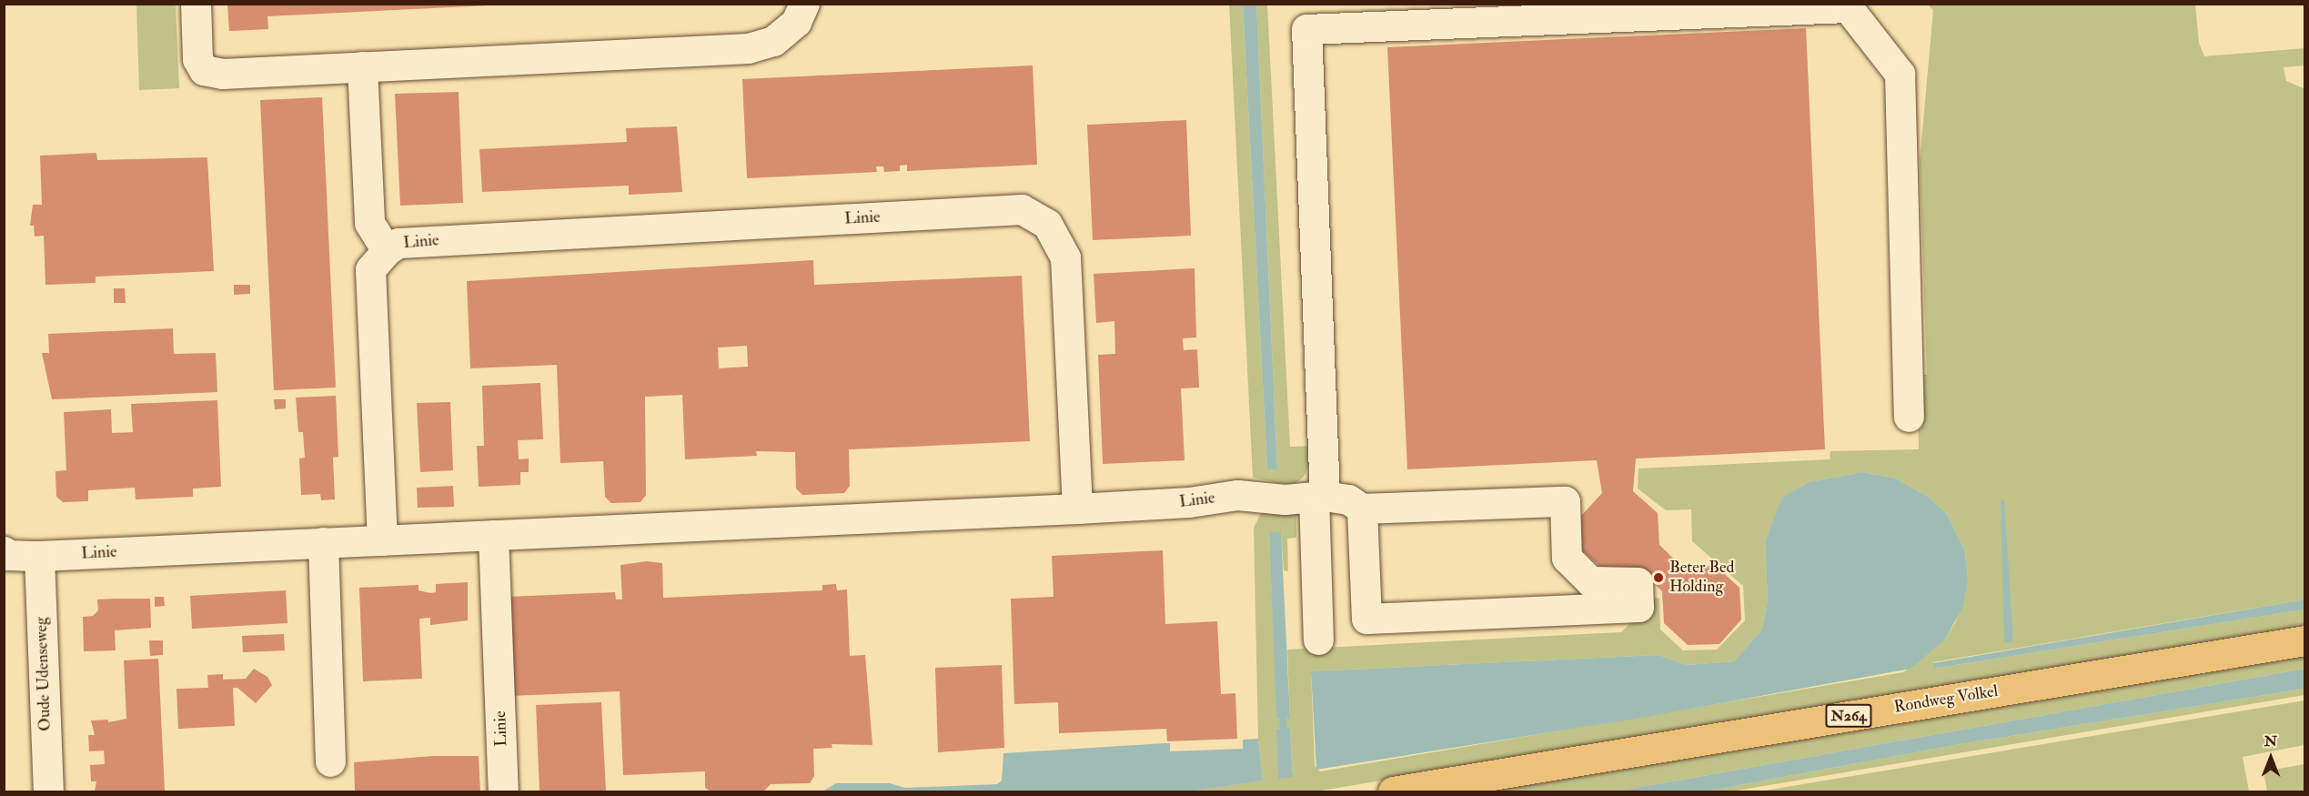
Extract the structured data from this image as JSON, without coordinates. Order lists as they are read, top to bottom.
{
  "streets": {
    "main road": ["Rondweg Volkel", "N264"],
    "street": ["Linie", "Oude Udenseweg"]
  },
  "crossings": [
    ["Linie", "Oude Udenseweg"]
  ],
  "places": ["Beter Bed Holding"],
  "north": "top"
}
